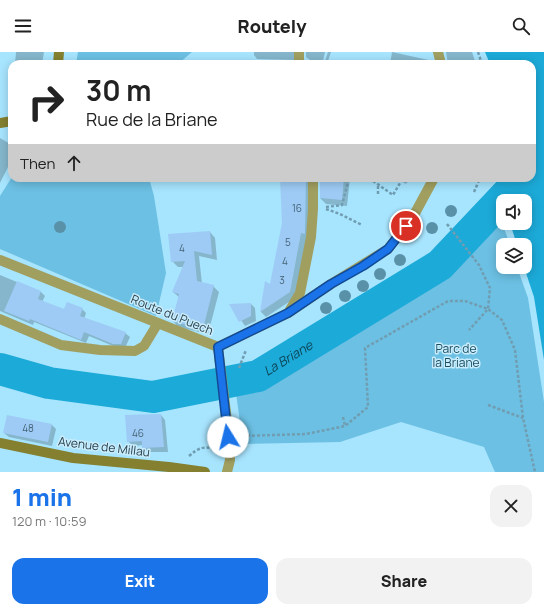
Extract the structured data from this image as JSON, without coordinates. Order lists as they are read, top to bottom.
{
  "streets": {
    "main road": ["Avenue de Millau"],
    "street": ["Route du Puech"]
  },
  "water": ["La Briane"],
  "parks": ["Parc de la Briane"],
  "house_numbers": [
    "16",
    "5",
    "4",
    "4",
    "3",
    "48",
    "46"
  ],
  "page": {
    "header": "Routely",
    "turn": ["30 m", "Rue de la Briane"],
    "then": "Then",
    "heading": ["1 min", "120 m · 10:59"],
    "buttons": ["Exit", "Share"]
  }
}
